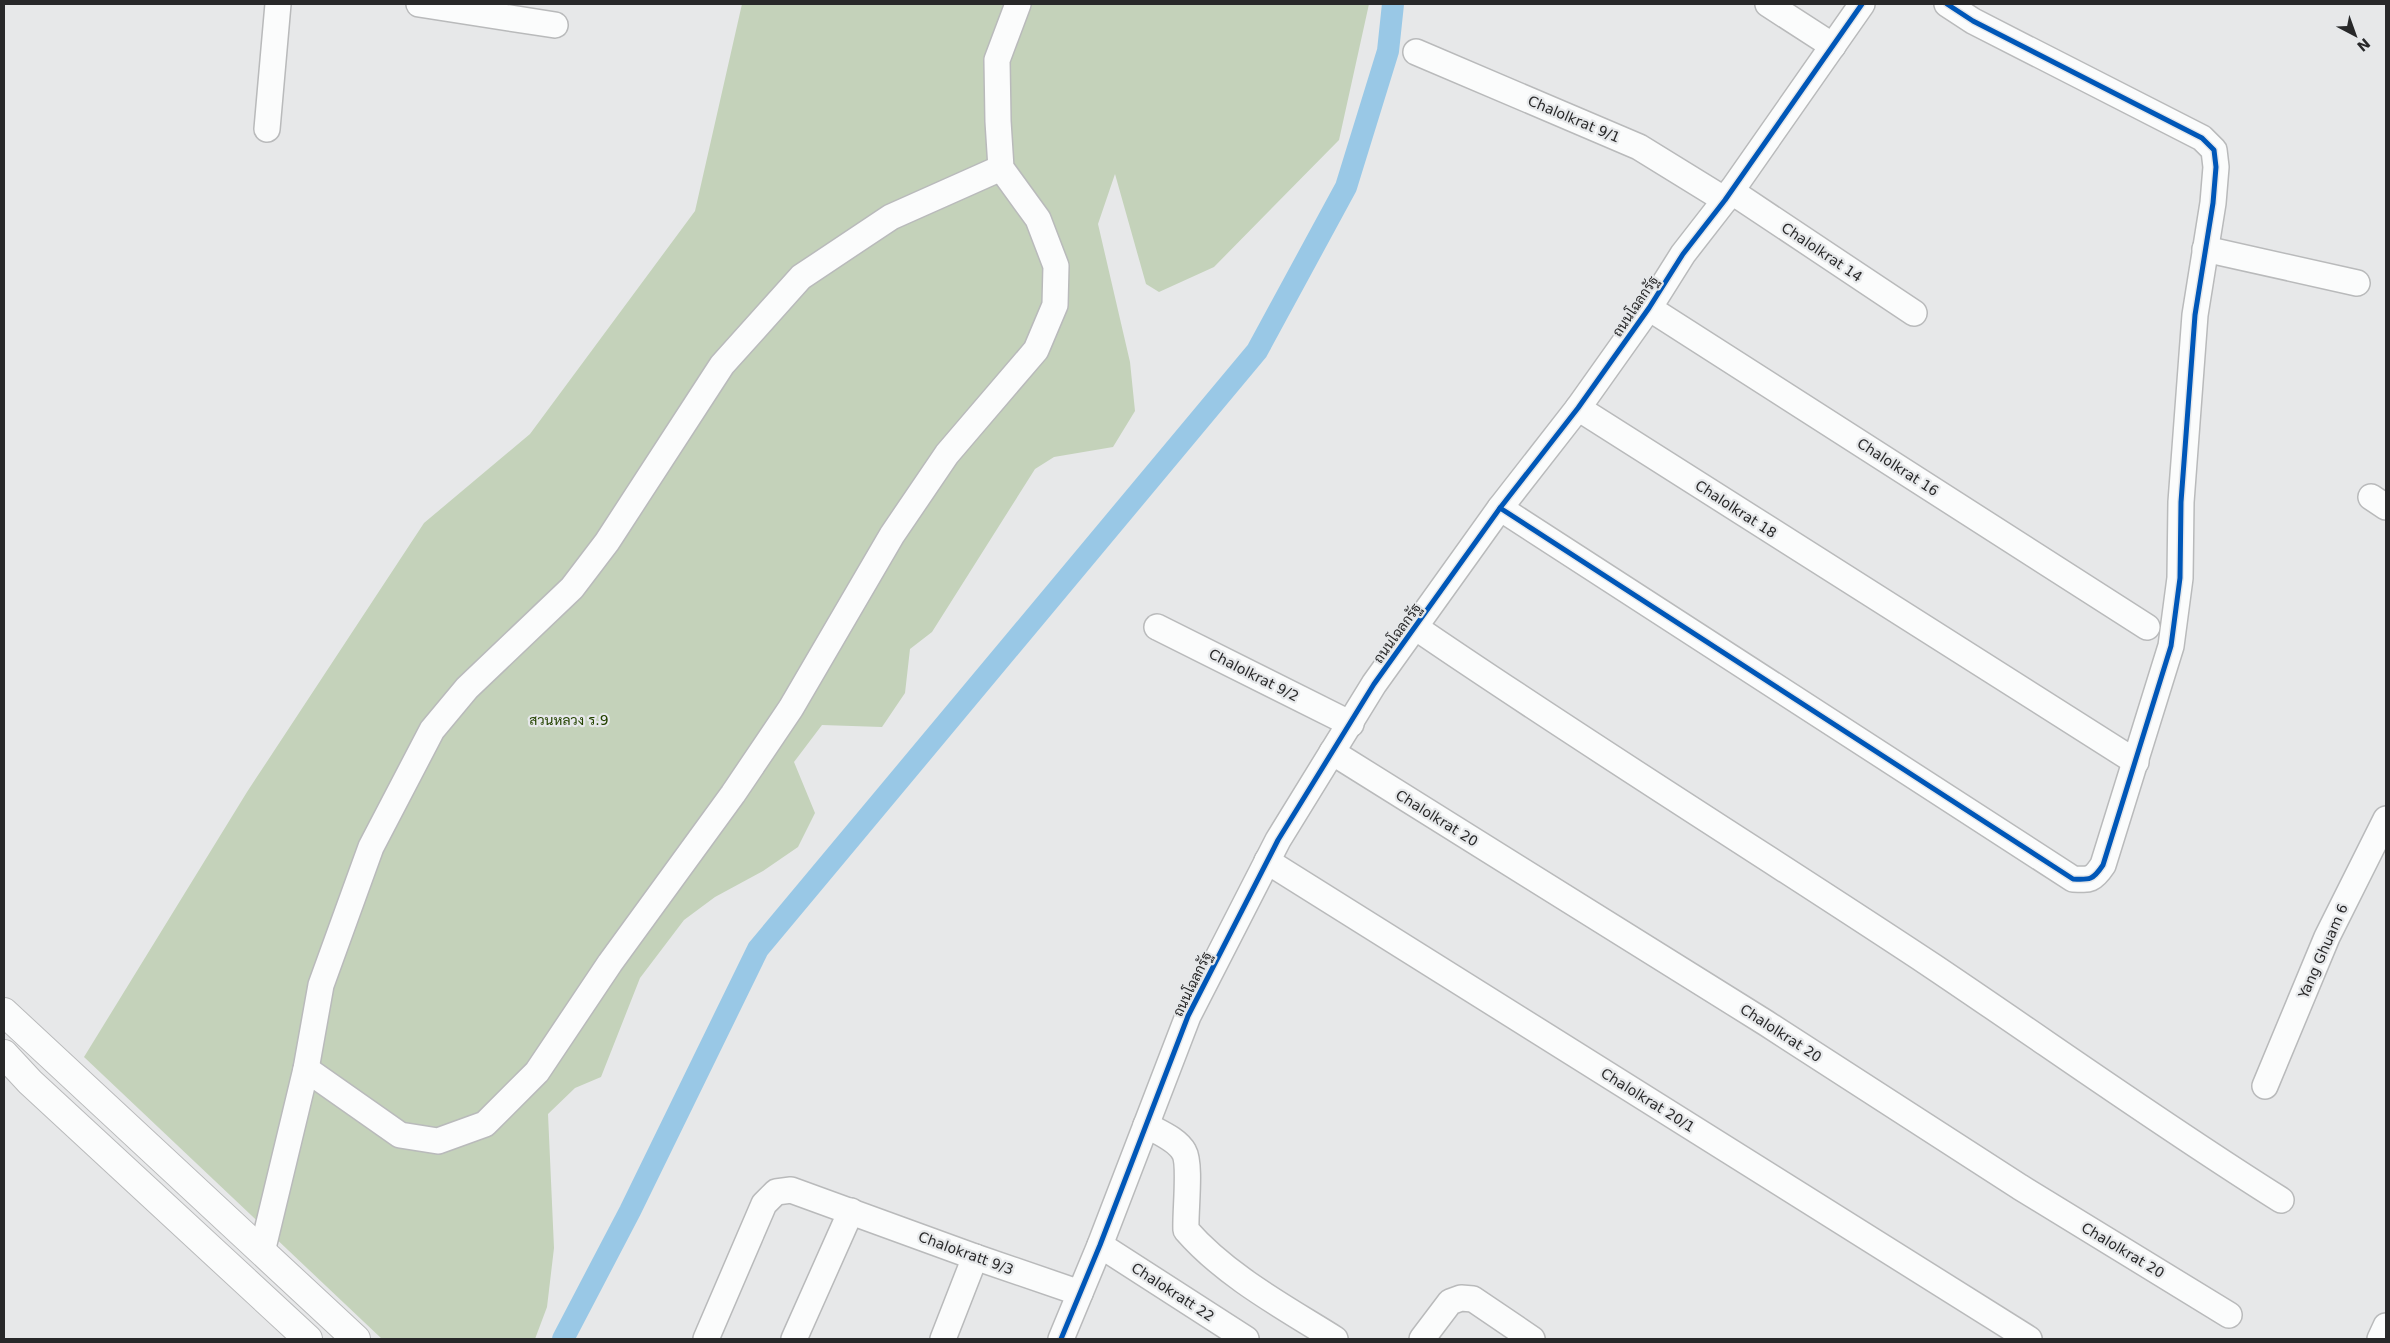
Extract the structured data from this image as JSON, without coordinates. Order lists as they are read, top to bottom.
{
  "streets": {
    "street": [
      "Chalolkrat 9/1",
      "Chalolkrat 14",
      "ถนนโฉลกรัฐ",
      "Chalolkrat 16",
      "Chalolkrat 18",
      "Chalolkrat 9/2",
      "Chalolkrat 20",
      "Yang Ghuam 6",
      "Chalolkrat 20/1",
      "Chalokratt 9/3",
      "Chalokratt 22"
    ]
  },
  "crossings": [
    ["Chalolkrat 9/1", "Chalolkrat 14"],
    ["Chalolkrat 9/1", "ถนนโฉลกรัฐ"],
    ["Chalolkrat 14", "ถนนโฉลกรัฐ"],
    ["ถนนโฉลกรัฐ", "Chalolkrat 16"],
    ["ถนนโฉลกรัฐ", "Chalolkrat 18"],
    ["ถนนโฉลกรัฐ", "Chalolkrat 9/2"],
    ["ถนนโฉลกรัฐ", "Chalolkrat 20"],
    ["ถนนโฉลกรัฐ", "Chalolkrat 20/1"],
    ["ถนนโฉลกรัฐ", "Chalokratt 9/3"],
    ["ถนนโฉลกรัฐ", "Chalokratt 22"]
  ],
  "parks": ["สวนหลวง ร.9"],
  "north": "bottom right"
}
